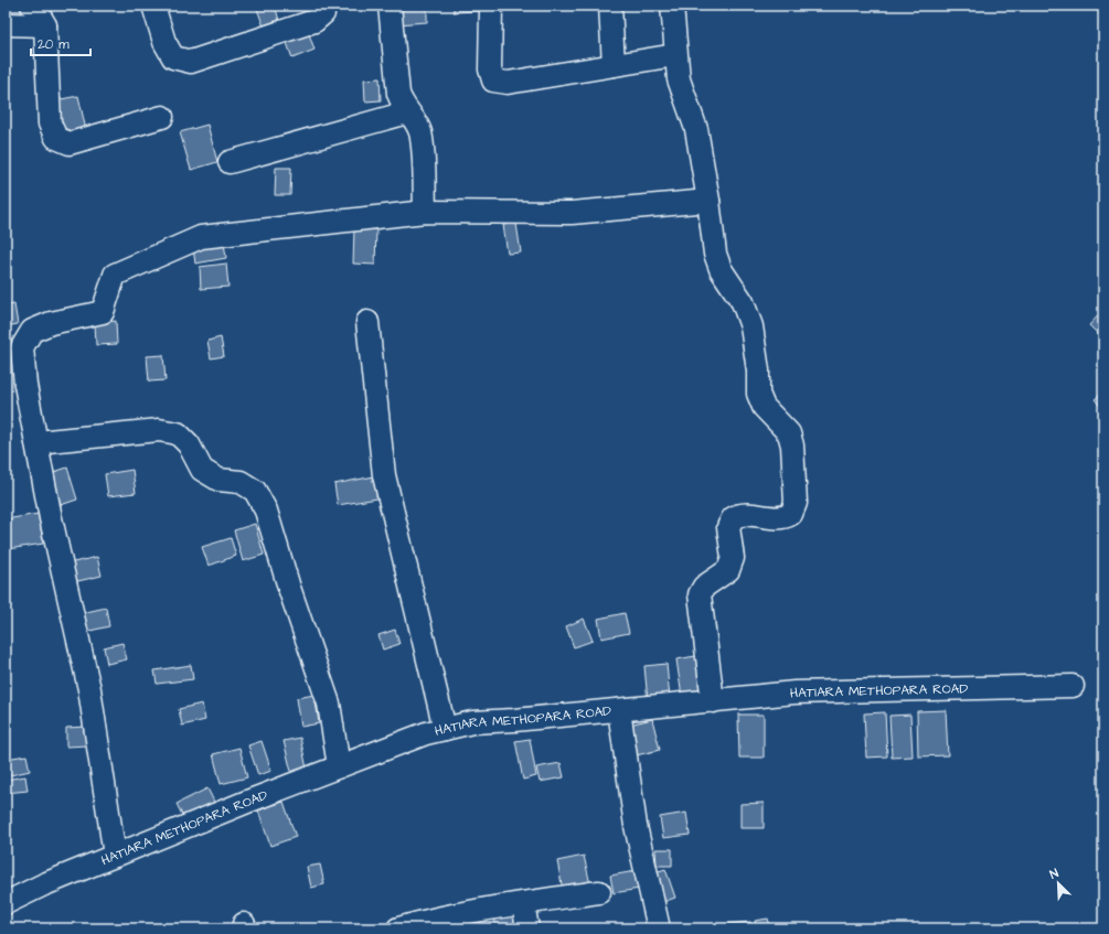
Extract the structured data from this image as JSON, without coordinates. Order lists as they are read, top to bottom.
{
  "streets": {
    "street": ["HATIARA METHOPARA ROAD"]
  },
  "scale_bar": "20 m",
  "north": "top left"
}
